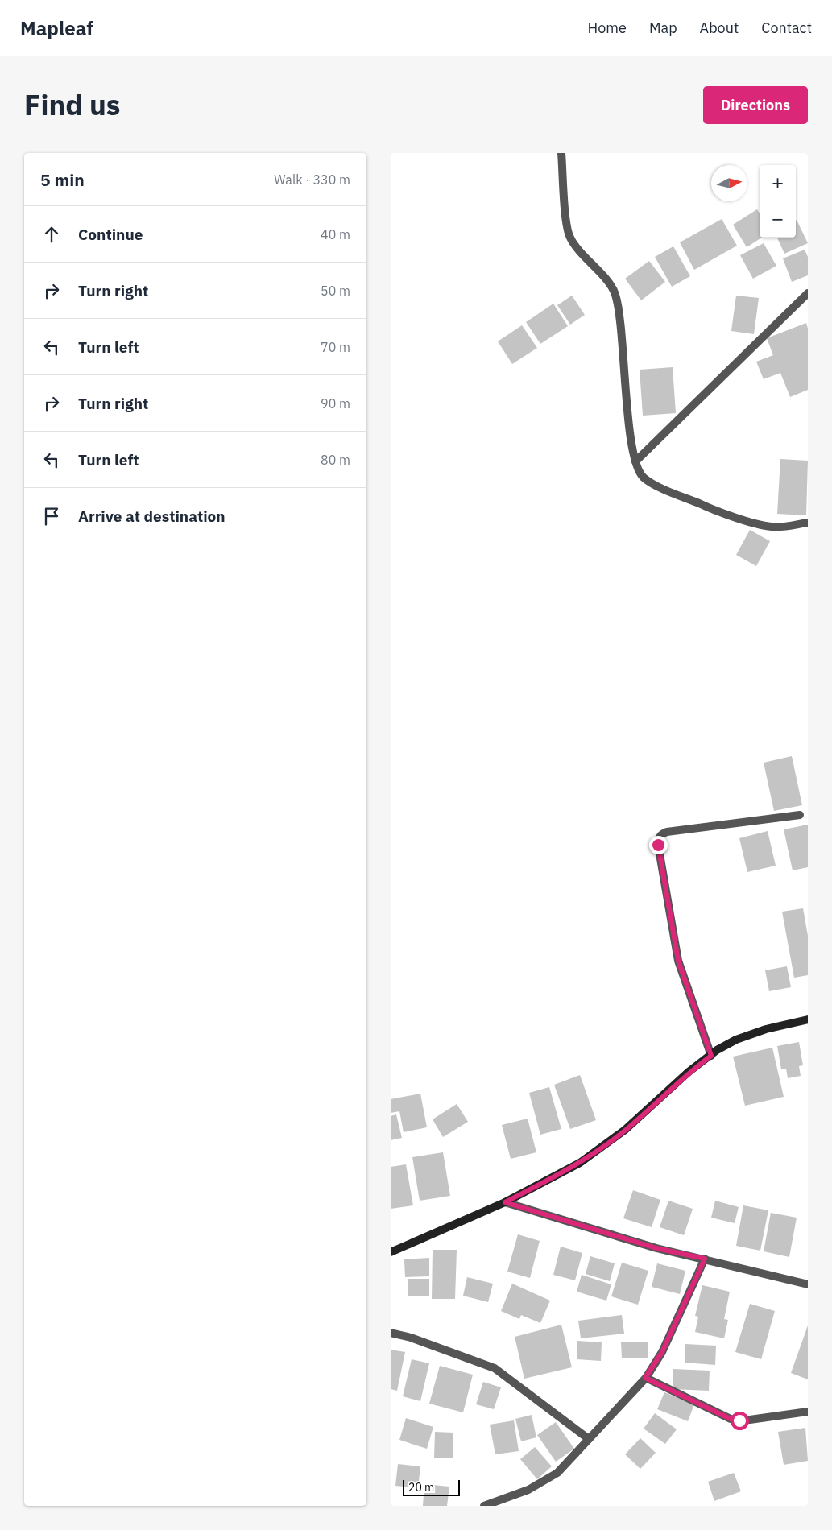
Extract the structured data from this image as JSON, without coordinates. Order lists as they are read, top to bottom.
{
  "scale_bar": "20 m",
  "north": "right",
  "page": {
    "header": "Mapleaf",
    "nav": [
      "Home",
      "Map",
      "About",
      "Contact"
    ],
    "title": "Find us",
    "buttons": "Directions",
    "heading": ["5 min", "Walk · 330 m"],
    "map_buttons": ["+", "−"],
    "list": [
      ["Continue", "40 m"],
      ["Turn right", "50 m"],
      ["Turn left", "70 m"],
      ["Turn right", "90 m"],
      ["Turn left", "80 m"],
      "Arrive at destination"
    ],
    "scale": "20 m"
  }
}
